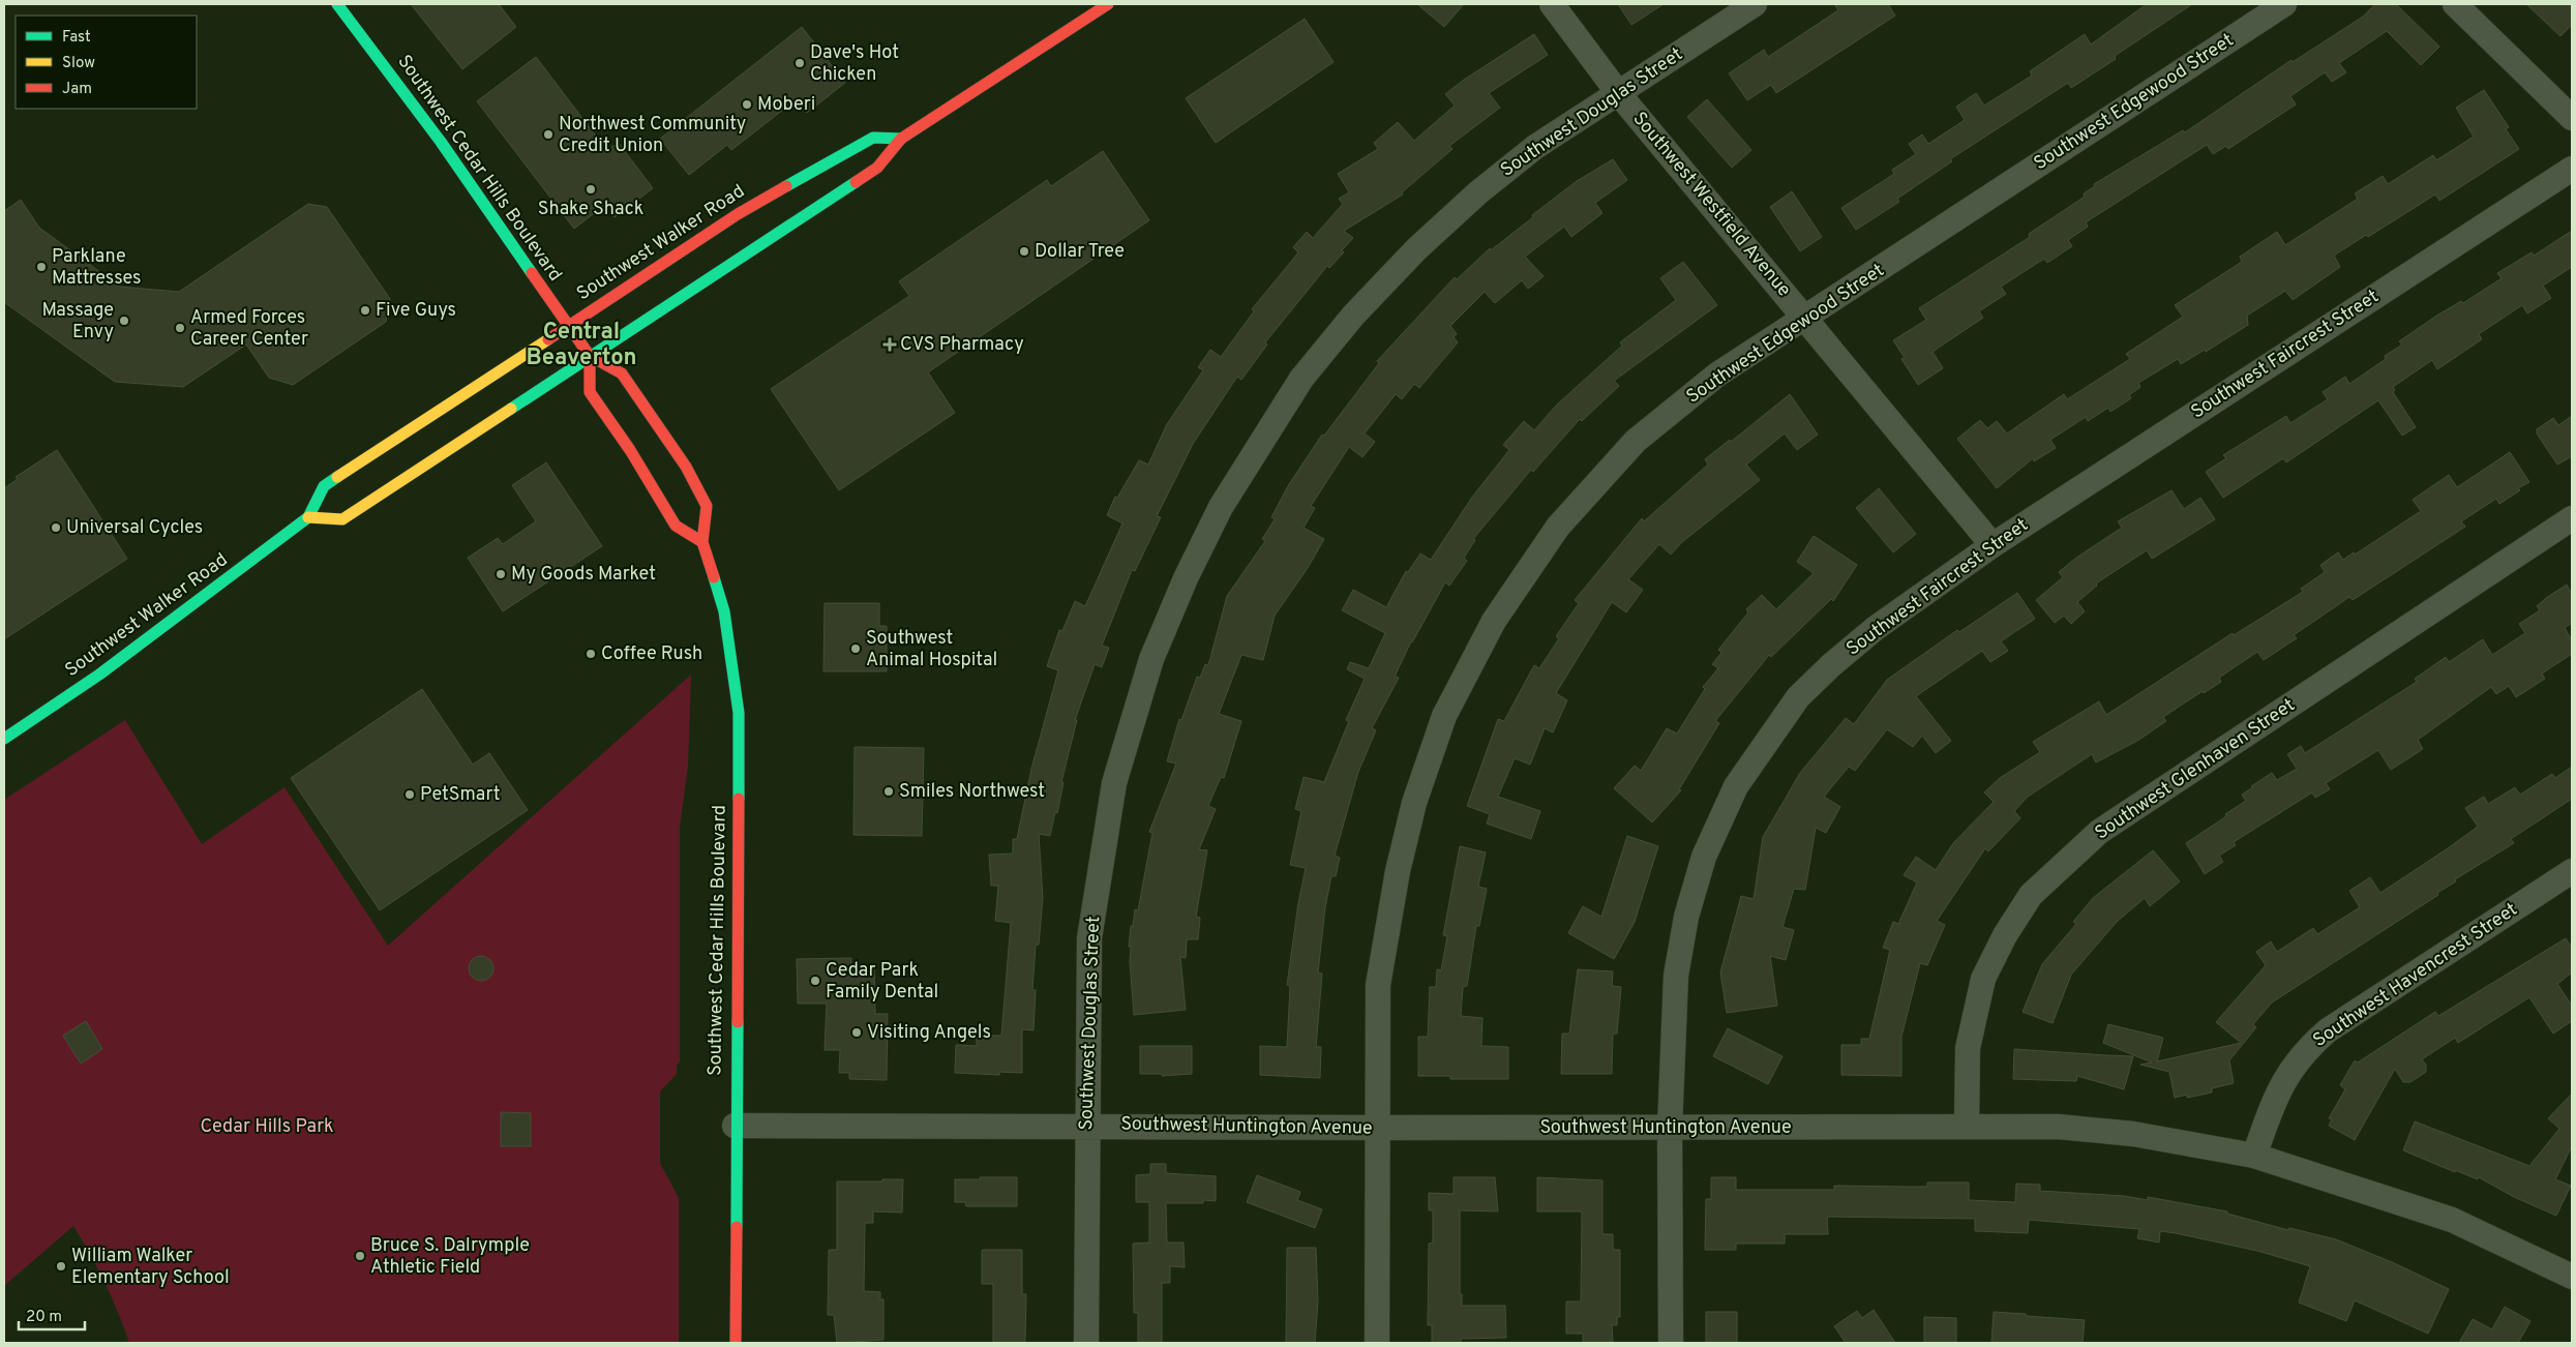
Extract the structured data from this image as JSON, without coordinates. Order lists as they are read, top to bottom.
{
  "streets": {
    "main road": ["Southwest Cedar Hills Boulevard", "Southwest Walker Road"],
    "street": [
      "Southwest Edgewood Street",
      "Southwest Douglas Street",
      "Southwest Westfield Avenue",
      "Southwest Faircrest Street",
      "Southwest Glenhaven Street",
      "Southwest Havencrest Street",
      "Southwest Huntington Avenue"
    ]
  },
  "crossings": [
    ["Southwest Edgewood Street", "Southwest Westfield Avenue"],
    ["Southwest Edgewood Street", "Southwest Huntington Avenue"],
    ["Southwest Douglas Street", "Southwest Westfield Avenue"],
    ["Southwest Douglas Street", "Southwest Huntington Avenue"],
    ["Southwest Cedar Hills Boulevard", "Southwest Walker Road"],
    ["Southwest Cedar Hills Boulevard", "Southwest Huntington Avenue"],
    ["Southwest Westfield Avenue", "Southwest Faircrest Street"],
    ["Southwest Faircrest Street", "Southwest Huntington Avenue"],
    ["Southwest Glenhaven Street", "Southwest Huntington Avenue"],
    ["Southwest Havencrest Street", "Southwest Huntington Avenue"]
  ],
  "districts": ["Central Beaverton"],
  "parks": ["Cedar Hills Park"],
  "places": {
    "other": [
      "Dave's Hot Chicken",
      "Moberi",
      "Northwest Community Credit Union",
      "Shake Shack",
      "Dollar Tree",
      "Parklane Mattresses",
      "Five Guys",
      "Massage Envy",
      "Armed Forces Career Center",
      "Universal Cycles",
      "My Goods Market",
      "Southwest Animal Hospital",
      "Coffee Rush",
      "Smiles Northwest",
      "PetSmart",
      "Cedar Park Family Dental",
      "Visiting Angels",
      "Bruce S. DaIrymple Athletic Field",
      "William Walker Elementary School"
    ],
    "health": ["CVS Pharmacy"]
  },
  "legend": ["Fast", "Slow", "Jam"],
  "scale_bar": "20 m"
}
